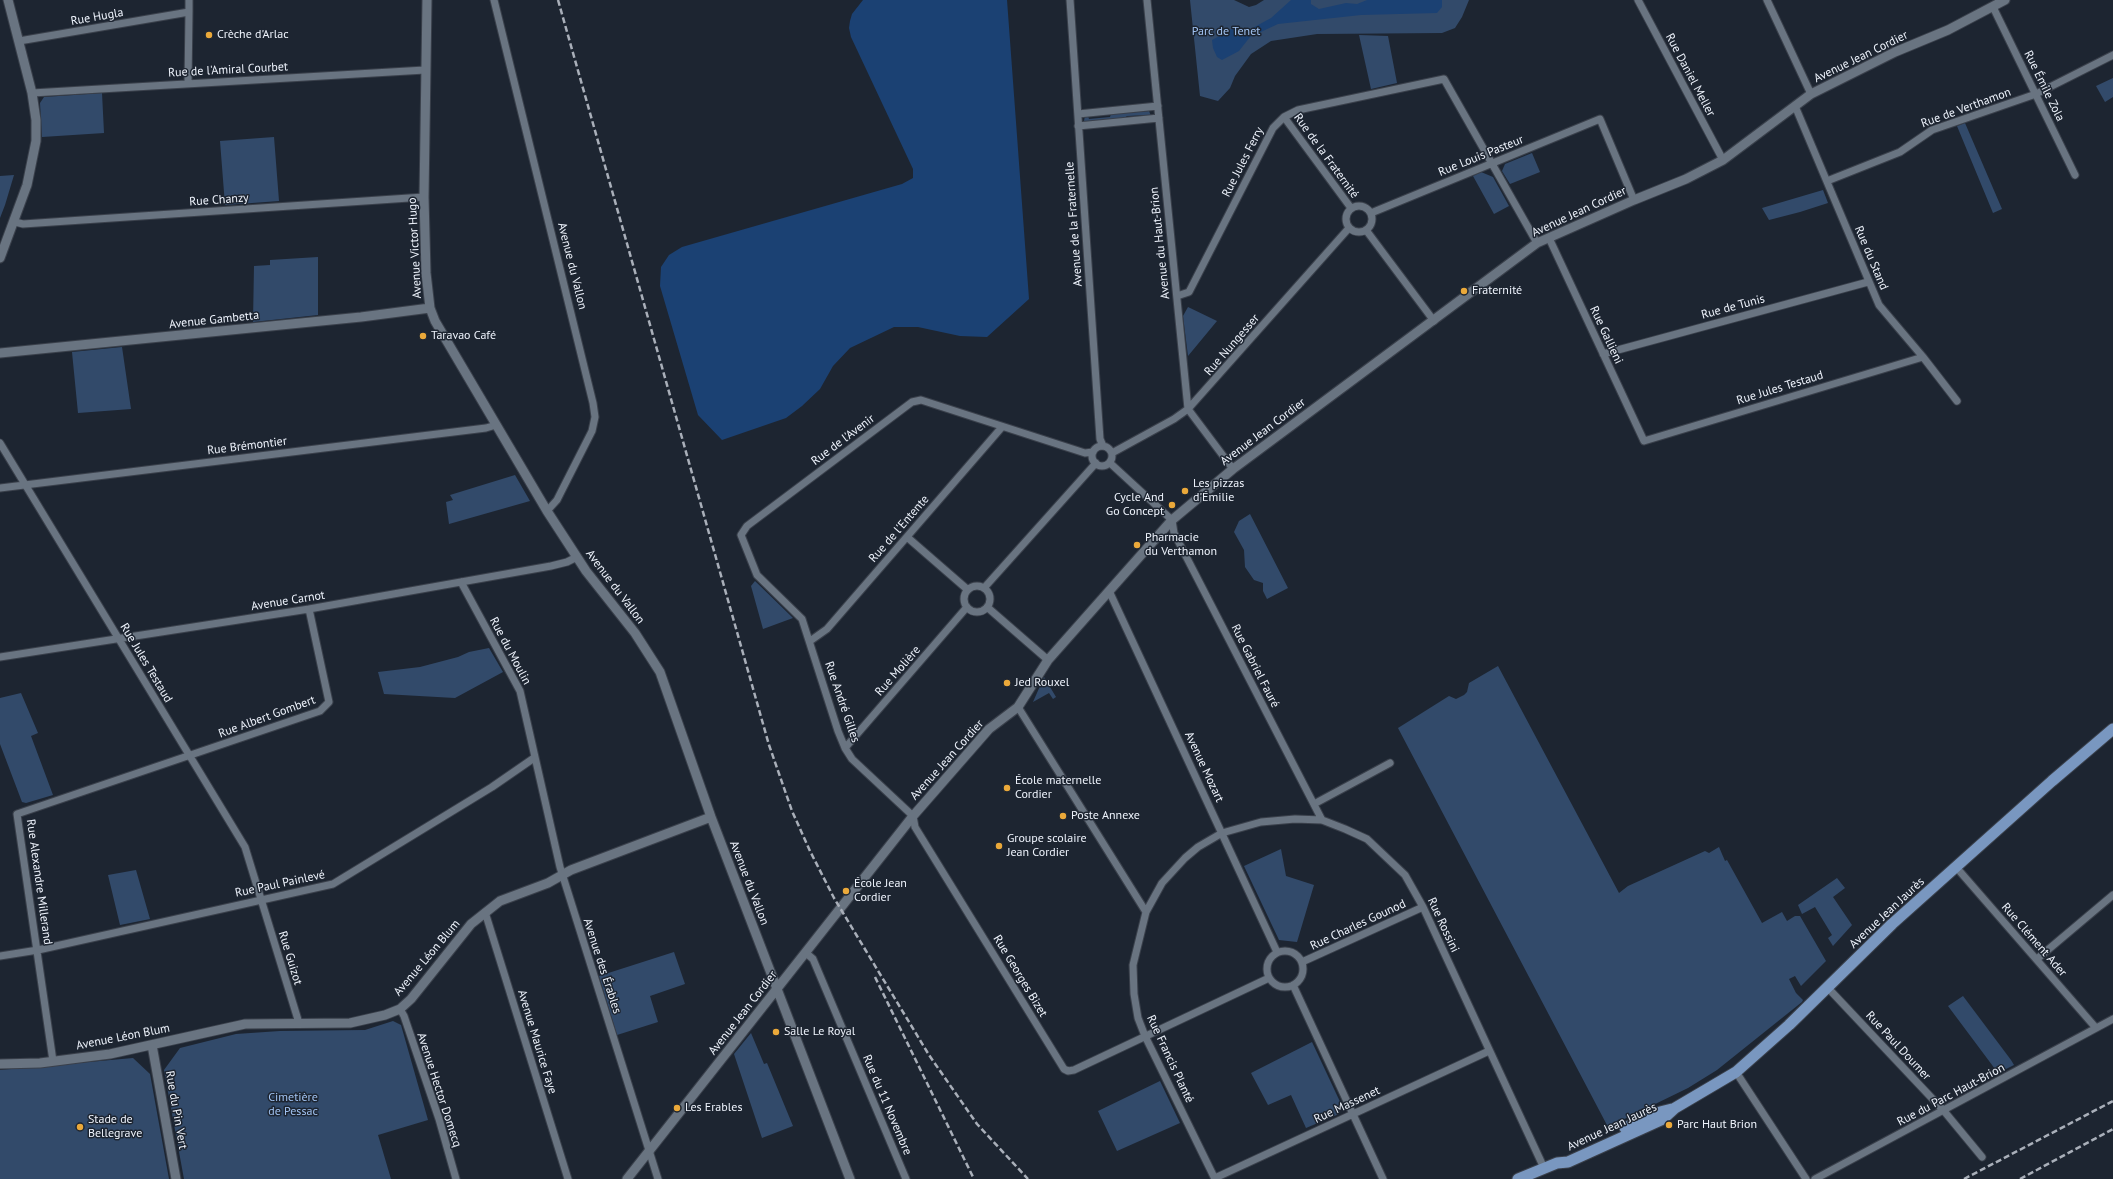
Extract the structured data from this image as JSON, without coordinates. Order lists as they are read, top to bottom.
{
  "streets": {
    "main road": ["Avenue Jean Jaurès"],
    "street": [
      "Rue Hugla",
      "Avenue Jean Cordier",
      "Rue de l'Amiral Courbet",
      "Rue Daniel Meller",
      "Rue Émile Zola",
      "Rue de Verthamon",
      "Rue de la Fraternité",
      "Rue Louis Pasteur",
      "Rue Jules Ferry",
      "Rue Chanzy",
      "Avenue de la Fraternelle",
      "Avenue du Haut-Brion",
      "Avenue Victor Hugo",
      "Rue du Stand",
      "Avenue du Vallon",
      "Rue de Tunis",
      "Avenue Gambetta",
      "Rue Gallieni",
      "Rue Nungesser",
      "Rue Jules Testaud",
      "Rue de l'Avenir",
      "Rue Brémontier",
      "Rue de l'Entente",
      "Avenue Carnot",
      "Rue du Moulin",
      "Rue Gabriel Fauré",
      "Rue Molière",
      "Rue André Gilles",
      "Rue Albert Gombert",
      "Avenue Mozart",
      "Rue Alexandre Millerand",
      "Rue Paul Painlevé",
      "Rue Charles Gounod",
      "Rue Rossini",
      "Rue Clément Ader",
      "Rue Guizot",
      "Avenue Léon Blum",
      "Avenue des Érables",
      "Rue Georges Bizet",
      "Avenue Maurice Faye",
      "Rue Paul Doumer",
      "Rue Francis Planté",
      "Avenue Hector Domecq",
      "Rue du Parc Haut-Brion",
      "Rue du 11 Novembre",
      "Rue Massenet",
      "Rue du Pin Vert"
    ]
  },
  "crossings": [
    ["Avenue Jean Cordier", "Rue Daniel Meller"],
    ["Avenue Jean Cordier", "Rue Émile Zola"],
    ["Avenue Jean Cordier", "Rue Louis Pasteur"],
    ["Avenue Jean Cordier", "Rue du Stand"],
    ["Avenue Jean Cordier", "Avenue du Vallon"],
    ["Avenue Jean Cordier", "Rue Gallieni"],
    ["Avenue Jean Cordier", "Rue Gabriel Fauré"],
    ["Avenue Jean Cordier", "Rue André Gilles"],
    ["Avenue Jean Cordier", "Avenue Mozart"],
    ["Avenue Jean Cordier", "Avenue des Érables"],
    ["Avenue Jean Cordier", "Rue Georges Bizet"],
    ["Avenue Jean Cordier", "Rue du 11 Novembre"],
    ["Rue de l'Amiral Courbet", "Avenue Victor Hugo"],
    ["Rue Émile Zola", "Rue de Verthamon"],
    ["Rue de Verthamon", "Rue du Stand"],
    ["Rue de la Fraternité", "Rue Louis Pasteur"],
    ["Rue de la Fraternité", "Rue Jules Ferry"],
    ["Rue de la Fraternité", "Rue Nungesser"],
    ["Rue Louis Pasteur", "Rue Jules Ferry"],
    ["Rue Louis Pasteur", "Rue Nungesser"],
    ["Rue Jules Ferry", "Avenue du Haut-Brion"],
    ["Rue Chanzy", "Avenue Victor Hugo"],
    ["Avenue de la Fraternelle", "Rue Nungesser"],
    ["Avenue de la Fraternelle", "Rue de l'Avenir"],
    ["Avenue du Haut-Brion", "Rue Nungesser"],
    ["Avenue Victor Hugo", "Avenue du Vallon"],
    ["Avenue Victor Hugo", "Avenue Gambetta"],
    ["Avenue Victor Hugo", "Rue Brémontier"],
    ["Rue du Stand", "Rue de Tunis"],
    ["Rue du Stand", "Rue Jules Testaud"],
    ["Avenue du Vallon", "Avenue Carnot"],
    ["Avenue du Vallon", "Avenue Léon Blum"],
    ["Rue de Tunis", "Rue Gallieni"],
    ["Rue Gallieni", "Rue Jules Testaud"],
    ["Rue Nungesser", "Rue de l'Avenir"],
    ["Rue Jules Testaud", "Rue Brémontier"],
    ["Rue Jules Testaud", "Avenue Carnot"],
    ["Rue Jules Testaud", "Rue Albert Gombert"],
    ["Rue Jules Testaud", "Rue Alexandre Millerand"],
    ["Rue Jules Testaud", "Rue Paul Painlevé"],
    ["Rue Jules Testaud", "Rue Guizot"],
    ["Rue de l'Avenir", "Rue de l'Entente"],
    ["Rue de l'Avenir", "Rue André Gilles"],
    ["Rue de l'Entente", "Rue André Gilles"],
    ["Avenue Carnot", "Rue du Moulin"],
    ["Avenue Carnot", "Rue Albert Gombert"],
    ["Rue du Moulin", "Rue Paul Painlevé"],
    ["Rue du Moulin", "Avenue des Érables"],
    ["Rue Gabriel Fauré", "Rue Rossini"],
    ["Rue Molière", "Rue André Gilles"],
    ["Rue André Gilles", "Rue Georges Bizet"],
    ["Rue Albert Gombert", "Rue Alexandre Millerand"],
    ["Avenue Mozart", "Rue Charles Gounod"],
    ["Avenue Mozart", "Rue Rossini"],
    ["Avenue Mozart", "Rue Francis Planté"],
    ["Rue Alexandre Millerand", "Rue Paul Painlevé"],
    ["Rue Alexandre Millerand", "Avenue Léon Blum"],
    ["Rue Paul Painlevé", "Rue Guizot"],
    ["Rue Paul Painlevé", "Avenue des Érables"],
    ["Avenue Jean Jaurès", "Rue Rossini"],
    ["Avenue Jean Jaurès", "Rue Clément Ader"],
    ["Avenue Jean Jaurès", "Rue Paul Doumer"],
    ["Rue Charles Gounod", "Rue Rossini"],
    ["Rue Rossini", "Rue Francis Planté"],
    ["Rue Rossini", "Rue Massenet"],
    ["Rue Clément Ader", "Rue du Parc Haut-Brion"],
    ["Rue Guizot", "Avenue Léon Blum"],
    ["Avenue Léon Blum", "Avenue des Érables"],
    ["Avenue Léon Blum", "Avenue Maurice Faye"],
    ["Avenue Léon Blum", "Avenue Hector Domecq"],
    ["Avenue Léon Blum", "Rue du Pin Vert"],
    ["Rue Georges Bizet", "Rue Francis Planté"],
    ["Rue Paul Doumer", "Rue du Parc Haut-Brion"],
    ["Rue Francis Planté", "Rue Massenet"]
  ],
  "parks": ["Parc de Tenet", "Cimetière de Pessac"],
  "places": [
    "Crèche d'Arlac",
    "Fraternité",
    "Taravao Café",
    "Les pizzas d'Émilie",
    "Cycle And Go Concept",
    "Pharmacie du Verthamon",
    "Jed Rouxel",
    "École maternelle Cordier",
    "Poste Annexe",
    "Groupe scolaire Jean Cordier",
    "École Jean Cordier",
    "Salle Le Royal",
    "Les Erables",
    "Parc Haut Brion",
    "Stade de Bellegrave"
  ]
}
